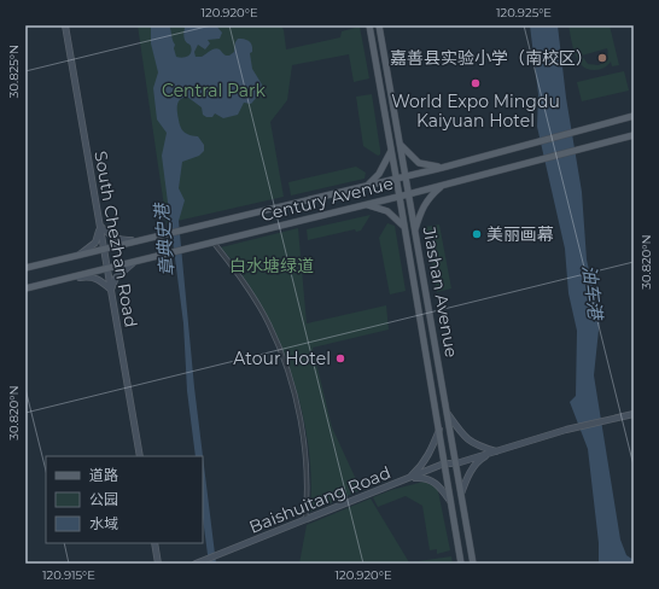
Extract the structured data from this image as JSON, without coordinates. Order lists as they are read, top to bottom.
{
  "streets": {
    "main road": ["Century Avenue", "Jiashan Avenue"],
    "street": ["South Chezhan Road", "Baishuitang Road"]
  },
  "crossings": [
    ["Century Avenue", "South Chezhan Road"],
    ["Century Avenue", "Jiashan Avenue"],
    ["Jiashan Avenue", "Baishuitang Road"]
  ],
  "water": ["章典史港", "油车港"],
  "parks": ["Central Park", "白水塘绿道"],
  "places": [
    "嘉善县实验小学（南校区）",
    "World Expo Mingdu Kaiyuan Hotel",
    "美丽画幕",
    "Atour Hotel"
  ],
  "legend": ["道路", "公园", "水域"],
  "coordinates": [
    "120.920°E",
    "120.925°E",
    "30.825°N",
    "30.820°N",
    "120.915°E"
  ]
}
